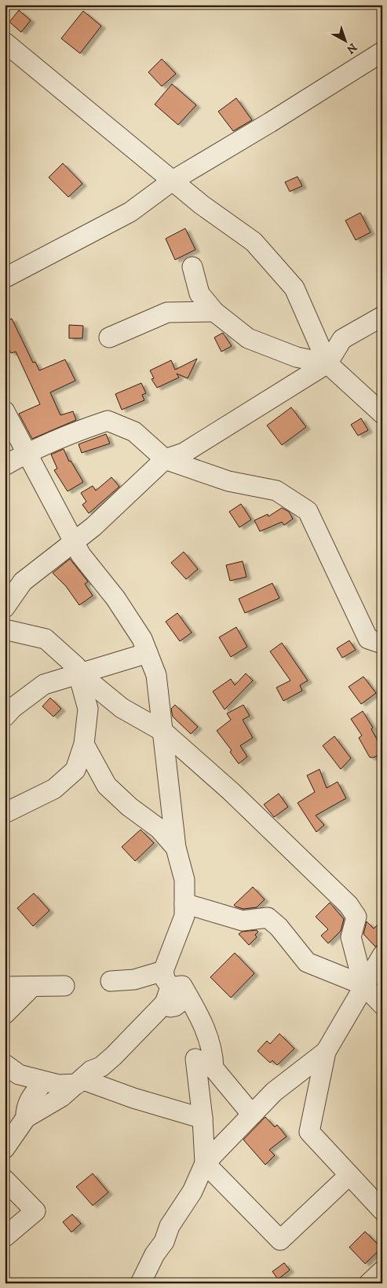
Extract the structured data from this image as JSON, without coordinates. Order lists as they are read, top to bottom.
{
  "north": "bottom right"
}
